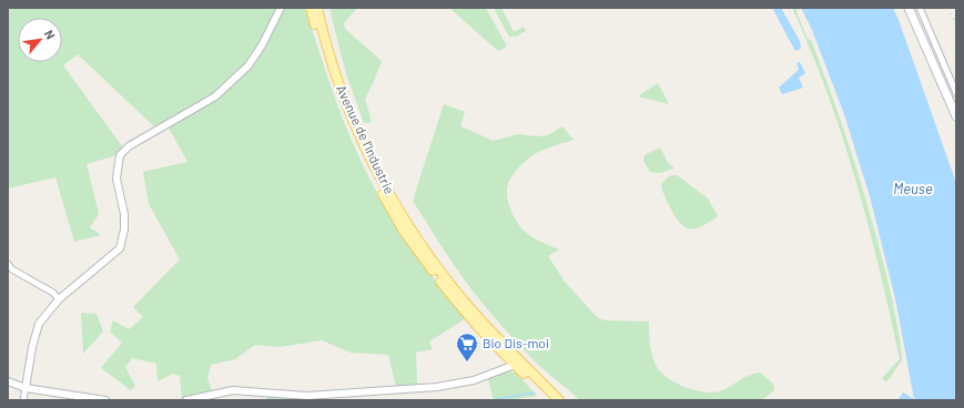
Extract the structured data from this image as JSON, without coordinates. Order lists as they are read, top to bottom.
{
  "streets": {
    "main road": ["Avenue de l'Industrie"]
  },
  "water": ["Meuse"],
  "places": {
    "supermarket": ["Bio Dis-moi"]
  },
  "north": "top right"
}
